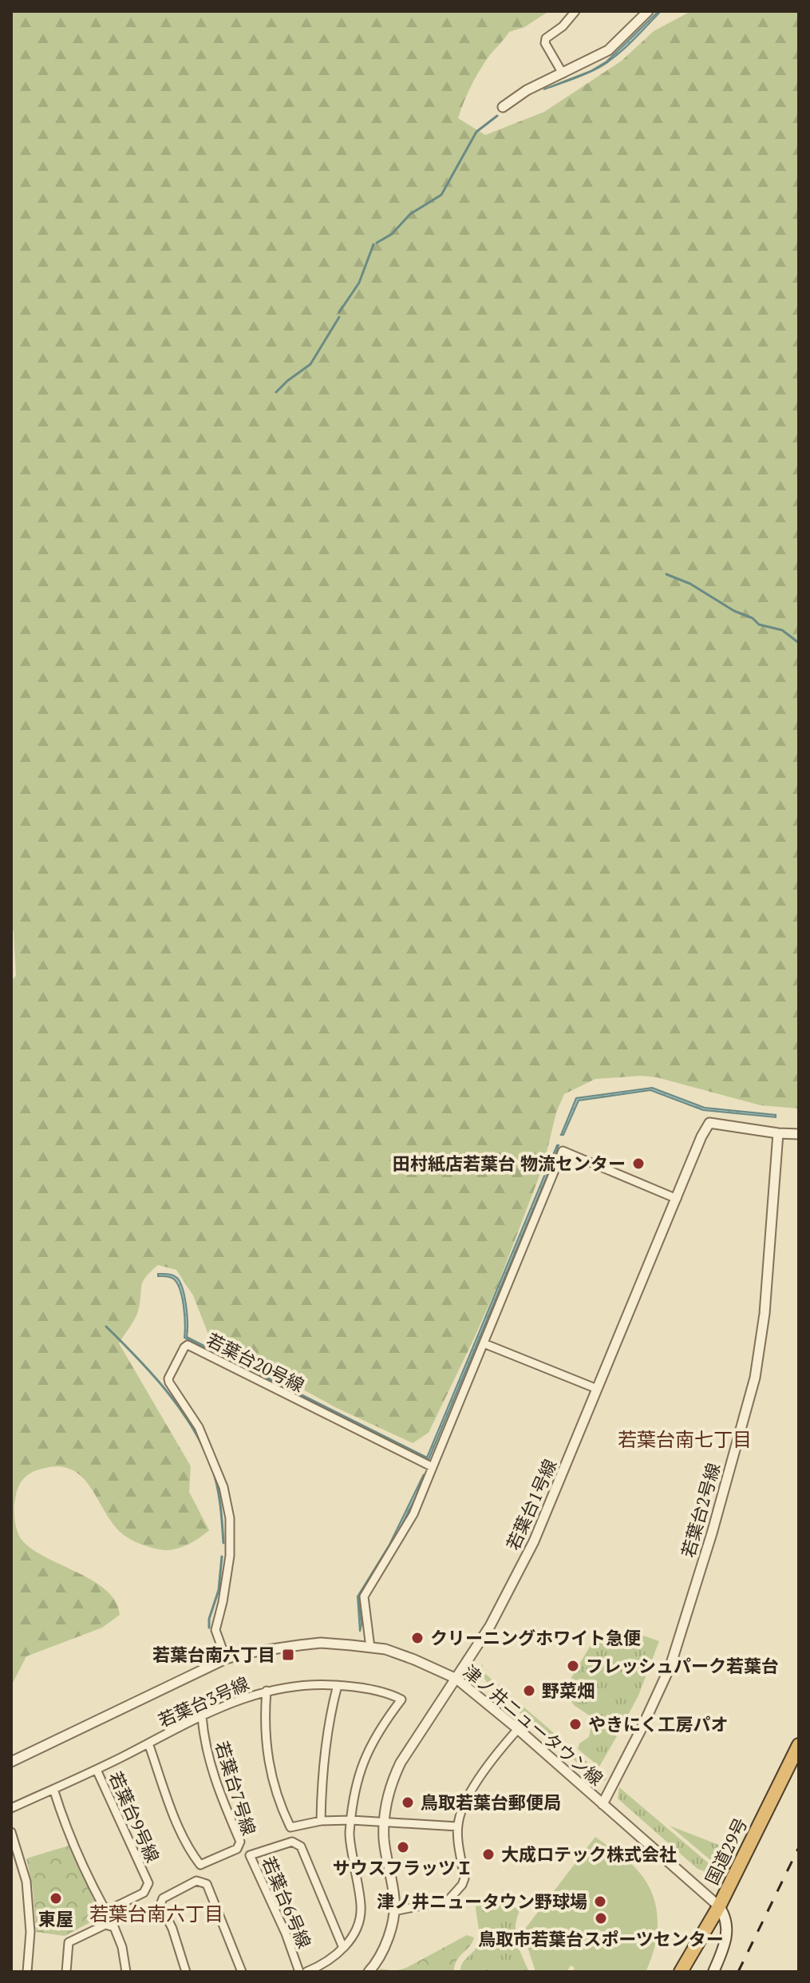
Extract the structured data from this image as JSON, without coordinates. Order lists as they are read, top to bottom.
{
  "streets": {
    "highway": ["国道29号"],
    "street": [
      "若葉台20号線",
      "若葉台1号線",
      "若葉台2号線",
      "若葉台3号線",
      "津ノ井ニュータウン線",
      "若葉台7号線",
      "若葉台9号線",
      "若葉台6号線"
    ]
  },
  "crossings": [
    ["若葉台20号線", "津ノ井ニュータウン線"],
    ["若葉台1号線", "若葉台2号線"],
    ["若葉台1号線", "津ノ井ニュータウン線"],
    ["若葉台2号線", "津ノ井ニュータウン線"],
    ["若葉台3号線", "若葉台7号線"],
    ["若葉台3号線", "若葉台9号線"],
    ["若葉台3号線", "若葉台6号線"],
    ["津ノ井ニュータウン線", "国道29号"]
  ],
  "districts": ["若葉台南七丁目", "若葉台南六丁目"],
  "places": {
    "other": [
      "田村紙店若葉台 物流センター",
      "クリーニングホワイト急便",
      "フレッシュパーク若葉台",
      "野菜畑",
      "やきにく工房パオ",
      "鳥取若葉台郵便局",
      "サウスフラッツＩ",
      "大成ロテック株式会社",
      "東屋",
      "津ノ井ニュータウン野球場",
      "鳥取市若葉台スポーツセンター"
    ],
    "transit": ["若葉台南六丁目"]
  }
}
